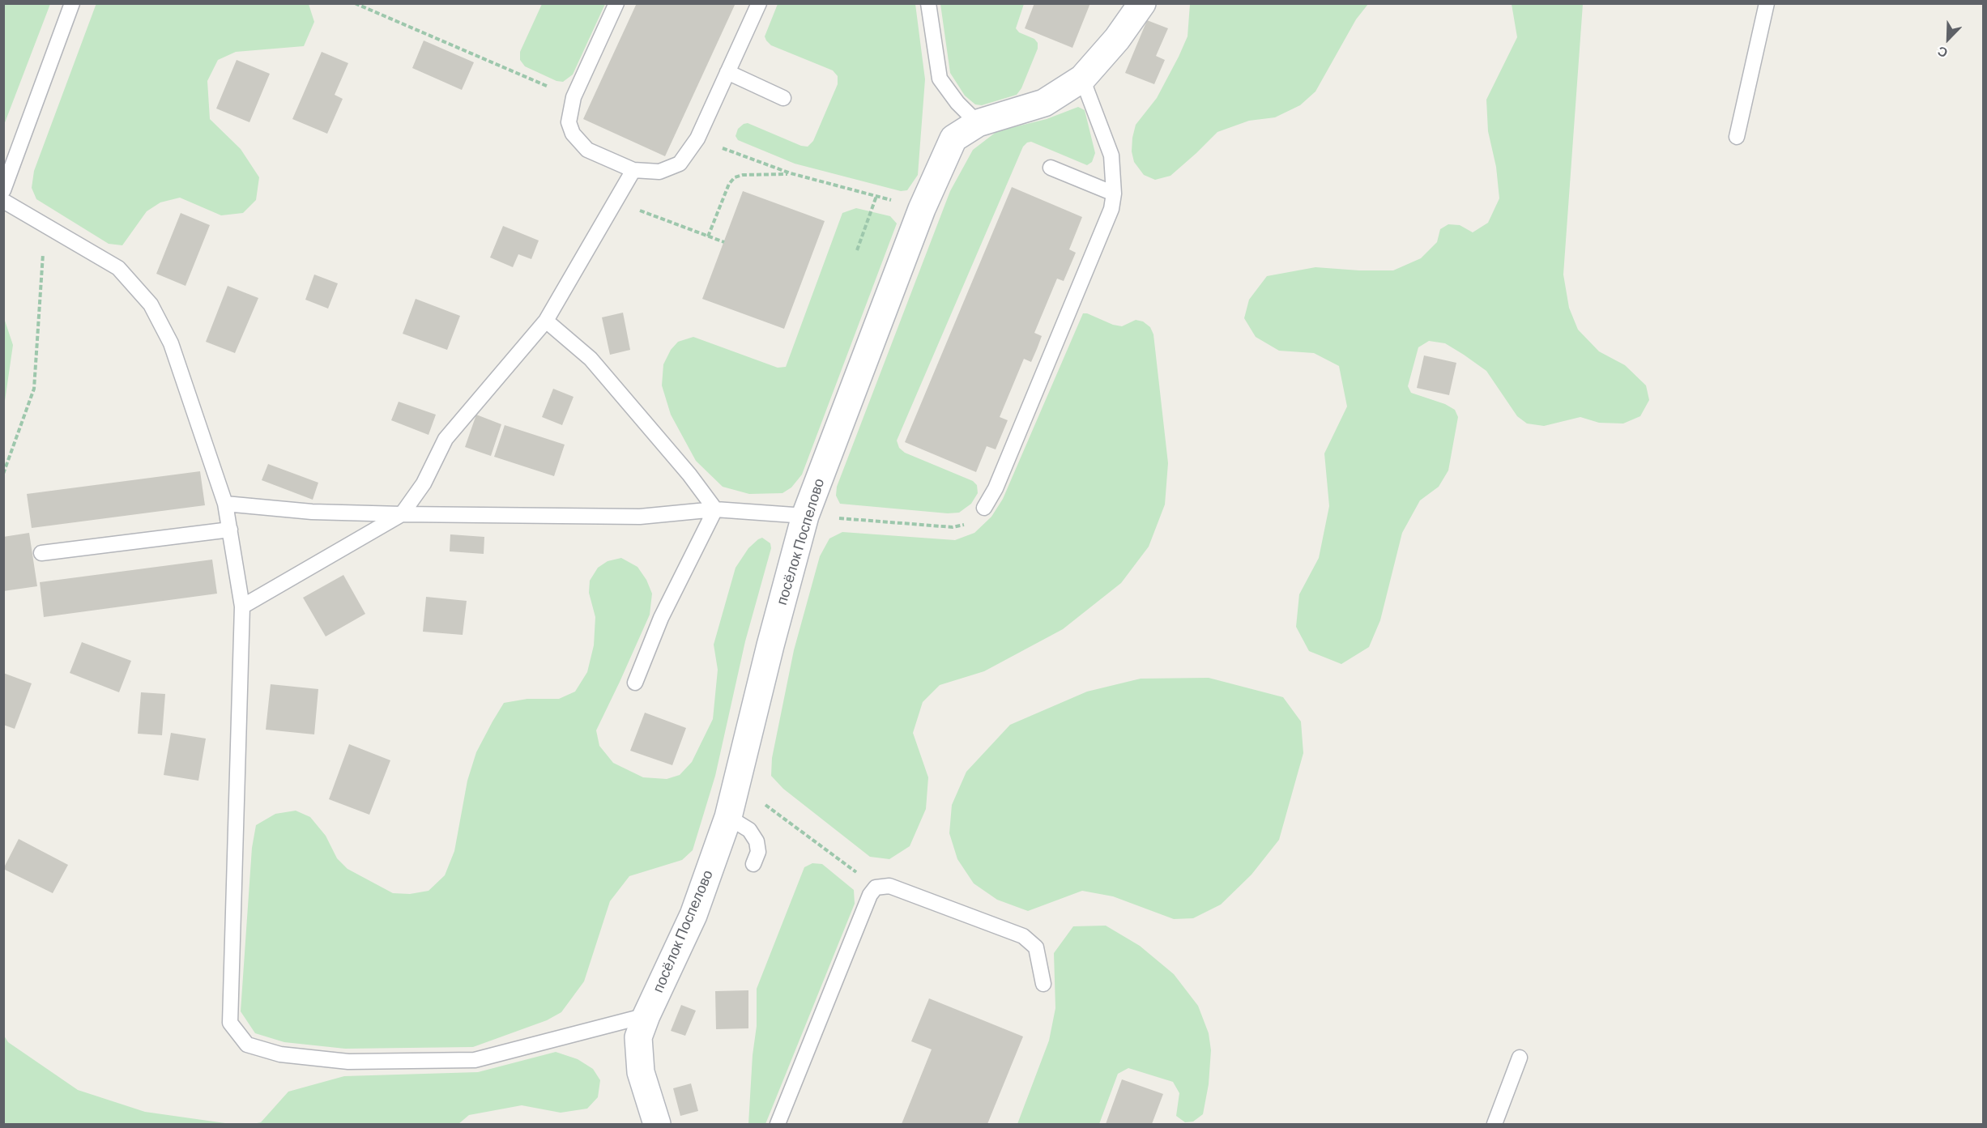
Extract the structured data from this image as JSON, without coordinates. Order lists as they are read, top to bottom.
{
  "streets": {
    "street": ["посёлок Поспелово"]
  },
  "north": "bottom left"
}
